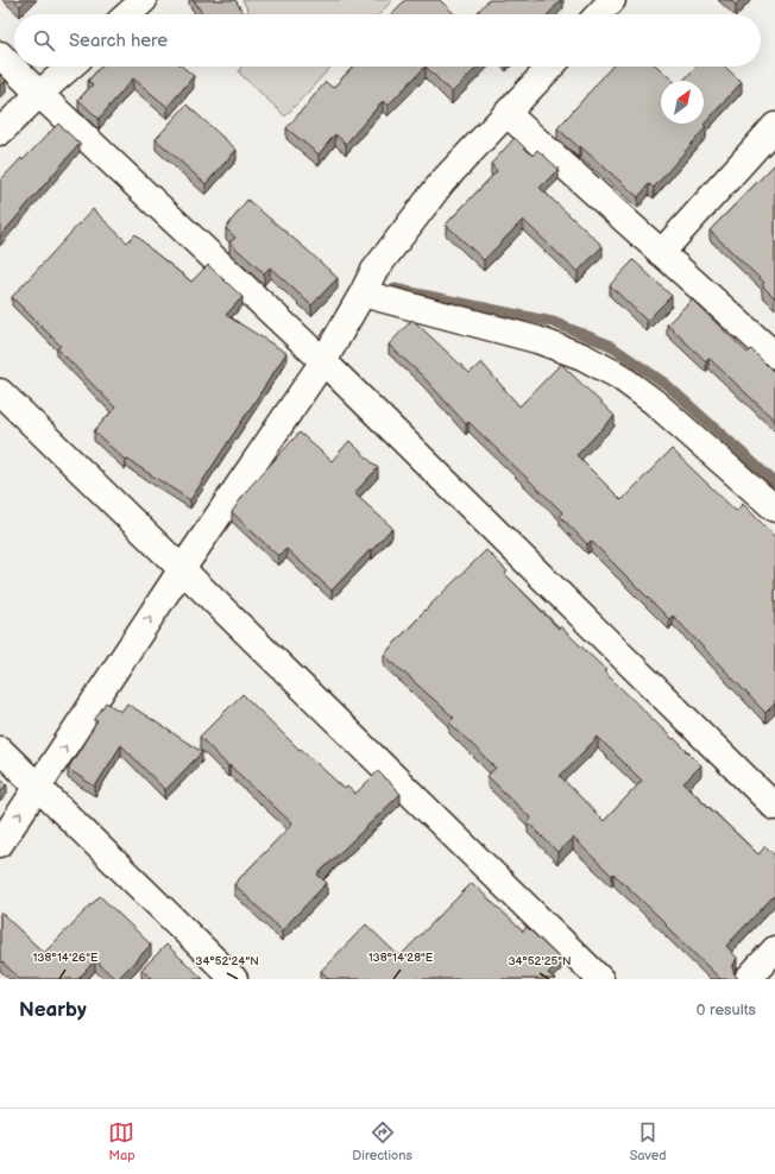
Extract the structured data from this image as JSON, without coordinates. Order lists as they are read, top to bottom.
{
  "north": "top right",
  "page": {
    "search": "Search here",
    "heading": ["Nearby", "0 results"],
    "nav": ["Map", "Directions", "Saved"]
  },
  "coordinates": [
    "138°14'26\"E",
    "138°14'28\"E",
    "34°52'24\"N",
    "34°52'25\"N"
  ]
}
